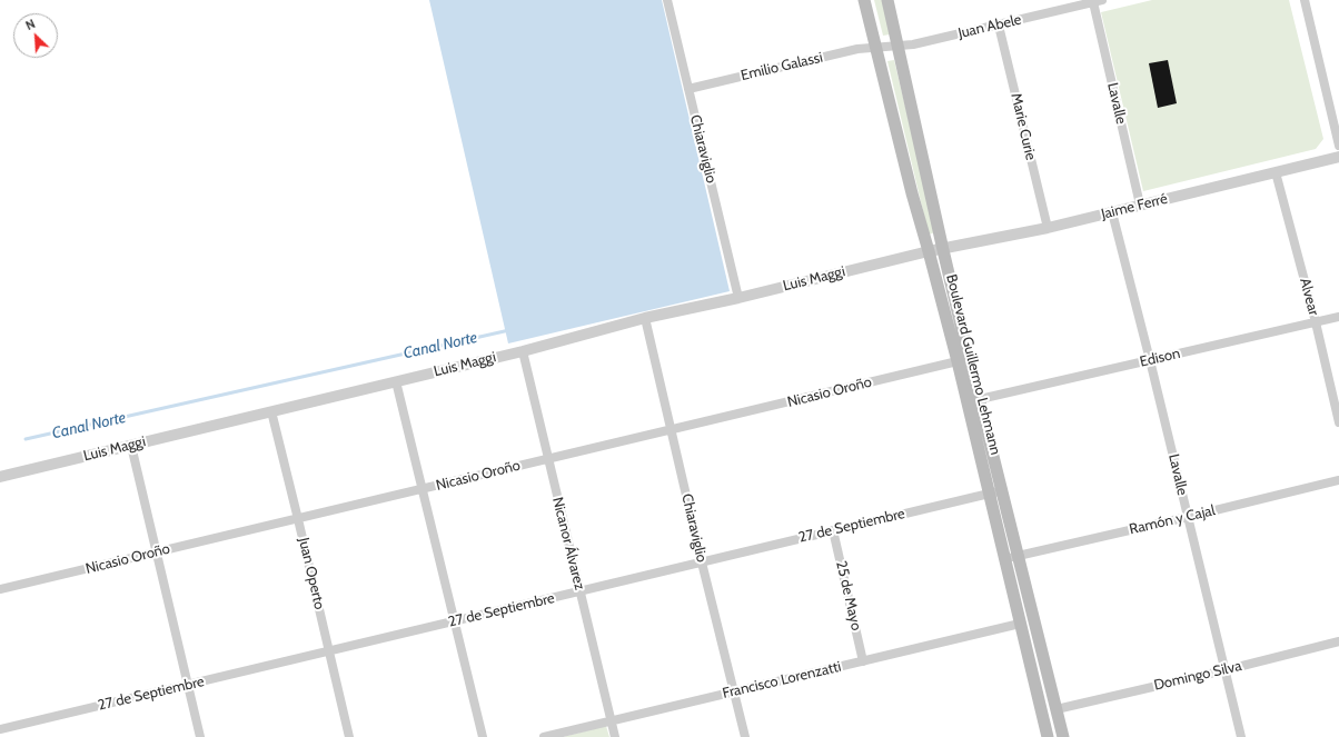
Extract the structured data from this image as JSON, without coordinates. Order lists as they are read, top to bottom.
{
  "streets": {
    "main road": ["Boulevard Guillermo Lehmann"],
    "street": [
      "Juan Abele",
      "Emilio Galassi",
      "Lavalle",
      "Marie Curie",
      "Chiaraviglio",
      "Jaime Ferré",
      "Luis Maggi",
      "Alvear",
      "Edison",
      "Nicasio Oroño",
      "Ramón y Cajal",
      "27 de Septiembre",
      "Nicanor Álvarez",
      "Juan Operto",
      "25 de Mayo",
      "Domingo Silva",
      "Francisco Lorenzatti"
    ]
  },
  "crossings": [
    ["Juan Abele", "Emilio Galassi"],
    ["Juan Abele", "Lavalle"],
    ["Juan Abele", "Marie Curie"],
    ["Juan Abele", "Boulevard Guillermo Lehmann"],
    ["Emilio Galassi", "Chiaraviglio"],
    ["Emilio Galassi", "Boulevard Guillermo Lehmann"],
    ["Lavalle", "Jaime Ferré"],
    ["Lavalle", "Edison"],
    ["Lavalle", "Ramón y Cajal"],
    ["Lavalle", "Domingo Silva"],
    ["Marie Curie", "Jaime Ferré"],
    ["Chiaraviglio", "Luis Maggi"],
    ["Chiaraviglio", "Nicasio Oroño"],
    ["Chiaraviglio", "27 de Septiembre"],
    ["Chiaraviglio", "Francisco Lorenzatti"],
    ["Jaime Ferré", "Luis Maggi"],
    ["Jaime Ferré", "Alvear"],
    ["Jaime Ferré", "Boulevard Guillermo Lehmann"],
    ["Luis Maggi", "Boulevard Guillermo Lehmann"],
    ["Luis Maggi", "Nicanor Álvarez"],
    ["Luis Maggi", "Juan Operto"],
    ["Alvear", "Edison"],
    ["Edison", "Boulevard Guillermo Lehmann"],
    ["Boulevard Guillermo Lehmann", "Nicasio Oroño"],
    ["Boulevard Guillermo Lehmann", "Ramón y Cajal"],
    ["Boulevard Guillermo Lehmann", "27 de Septiembre"],
    ["Boulevard Guillermo Lehmann", "Domingo Silva"],
    ["Boulevard Guillermo Lehmann", "Francisco Lorenzatti"],
    ["Nicasio Oroño", "Nicanor Álvarez"],
    ["Nicasio Oroño", "Juan Operto"],
    ["27 de Septiembre", "Nicanor Álvarez"],
    ["27 de Septiembre", "Juan Operto"],
    ["27 de Septiembre", "25 de Mayo"],
    ["Nicanor Álvarez", "Francisco Lorenzatti"],
    ["25 de Mayo", "Francisco Lorenzatti"]
  ],
  "water": ["Canal Norte"],
  "north": "top left"
}
